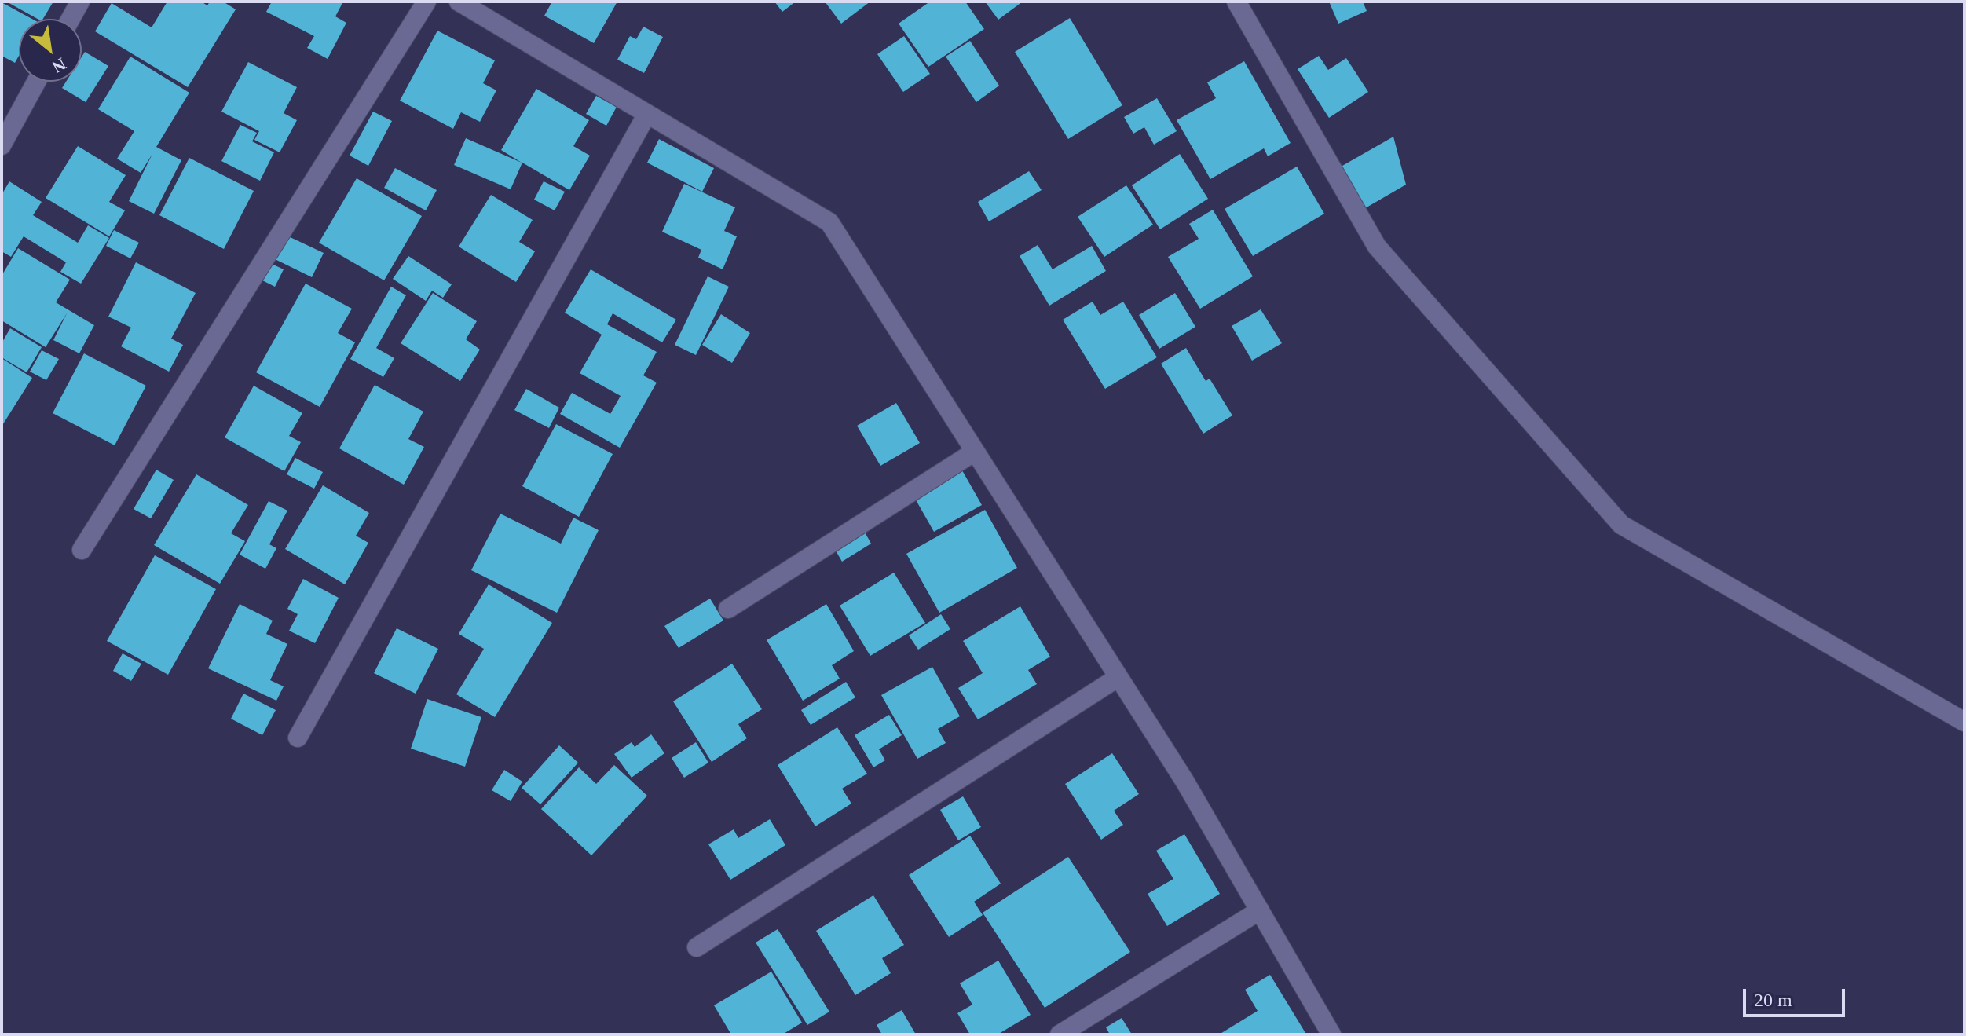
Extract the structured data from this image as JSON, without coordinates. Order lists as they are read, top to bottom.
{
  "scale_bar": "20 m",
  "north": "bottom right"
}
